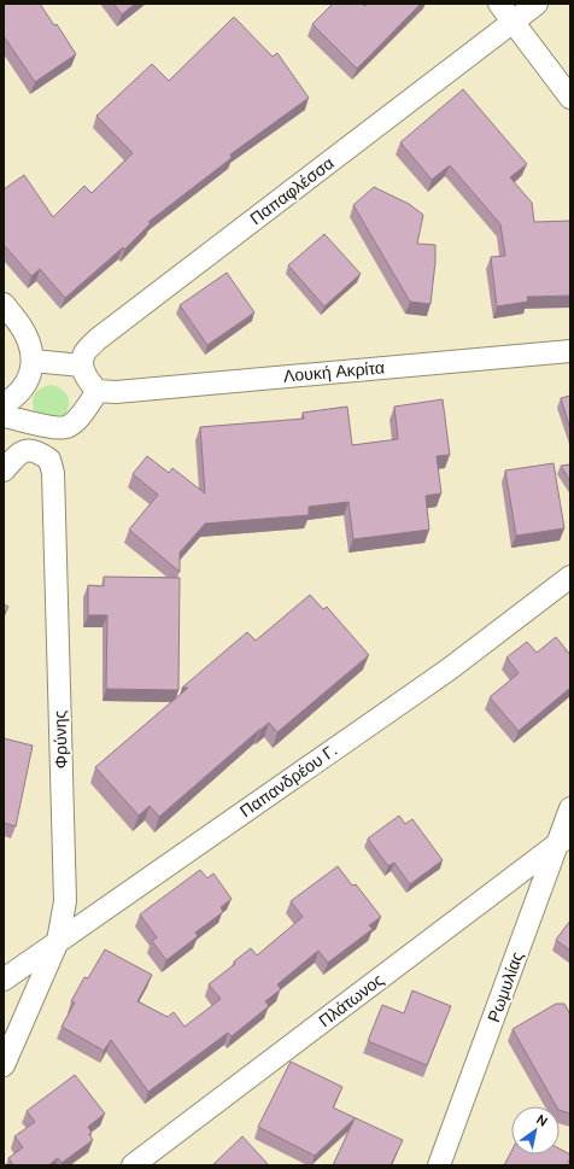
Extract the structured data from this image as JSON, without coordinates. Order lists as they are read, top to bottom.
{
  "streets": {
    "street": [
      "Παπαφλέσσα",
      "Λουκή Ακρίτα",
      "Φρύνης",
      "Παπανδρέου Γ.",
      "Ρωμυλίας",
      "Πλάτωνος"
    ]
  },
  "crossings": [
    ["Φρύνης", "Παπανδρέου Γ."],
    ["Ρωμυλίας", "Πλάτωνος"]
  ],
  "north": "top right"
}
